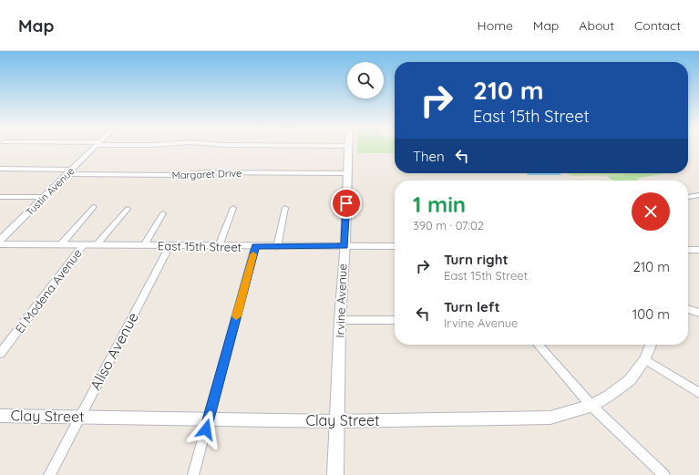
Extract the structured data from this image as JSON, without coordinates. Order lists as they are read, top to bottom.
{
  "streets": {
    "main road": ["Irvine Avenue"],
    "street": [
      "Margaret Drive",
      "Tustin Avenue",
      "East 15th Street",
      "El Modena Avenue",
      "Aliso Avenue",
      "Clay Street"
    ]
  },
  "crossings": [
    ["Margaret Drive", "Tustin Avenue"],
    ["Margaret Drive", "Irvine Avenue"],
    ["East 15th Street", "El Modena Avenue"],
    ["East 15th Street", "Irvine Avenue"],
    ["East 15th Street", "Aliso Avenue"],
    ["Irvine Avenue", "Clay Street"],
    ["Aliso Avenue", "Clay Street"]
  ],
  "page": {
    "header": "Map",
    "nav": [
      "Home",
      "Map",
      "About",
      "Contact"
    ],
    "turn": ["210 m", "East 15th Street"],
    "then": "Then",
    "heading": ["1 min", "390 m · 07:02"],
    "list": [
      {
        "name": "Turn right",
        "note": "East 15th Street",
        "value": "210 m"
      },
      {
        "name": "Turn left",
        "note": "Irvine Avenue",
        "value": "100 m"
      }
    ]
  }
}
